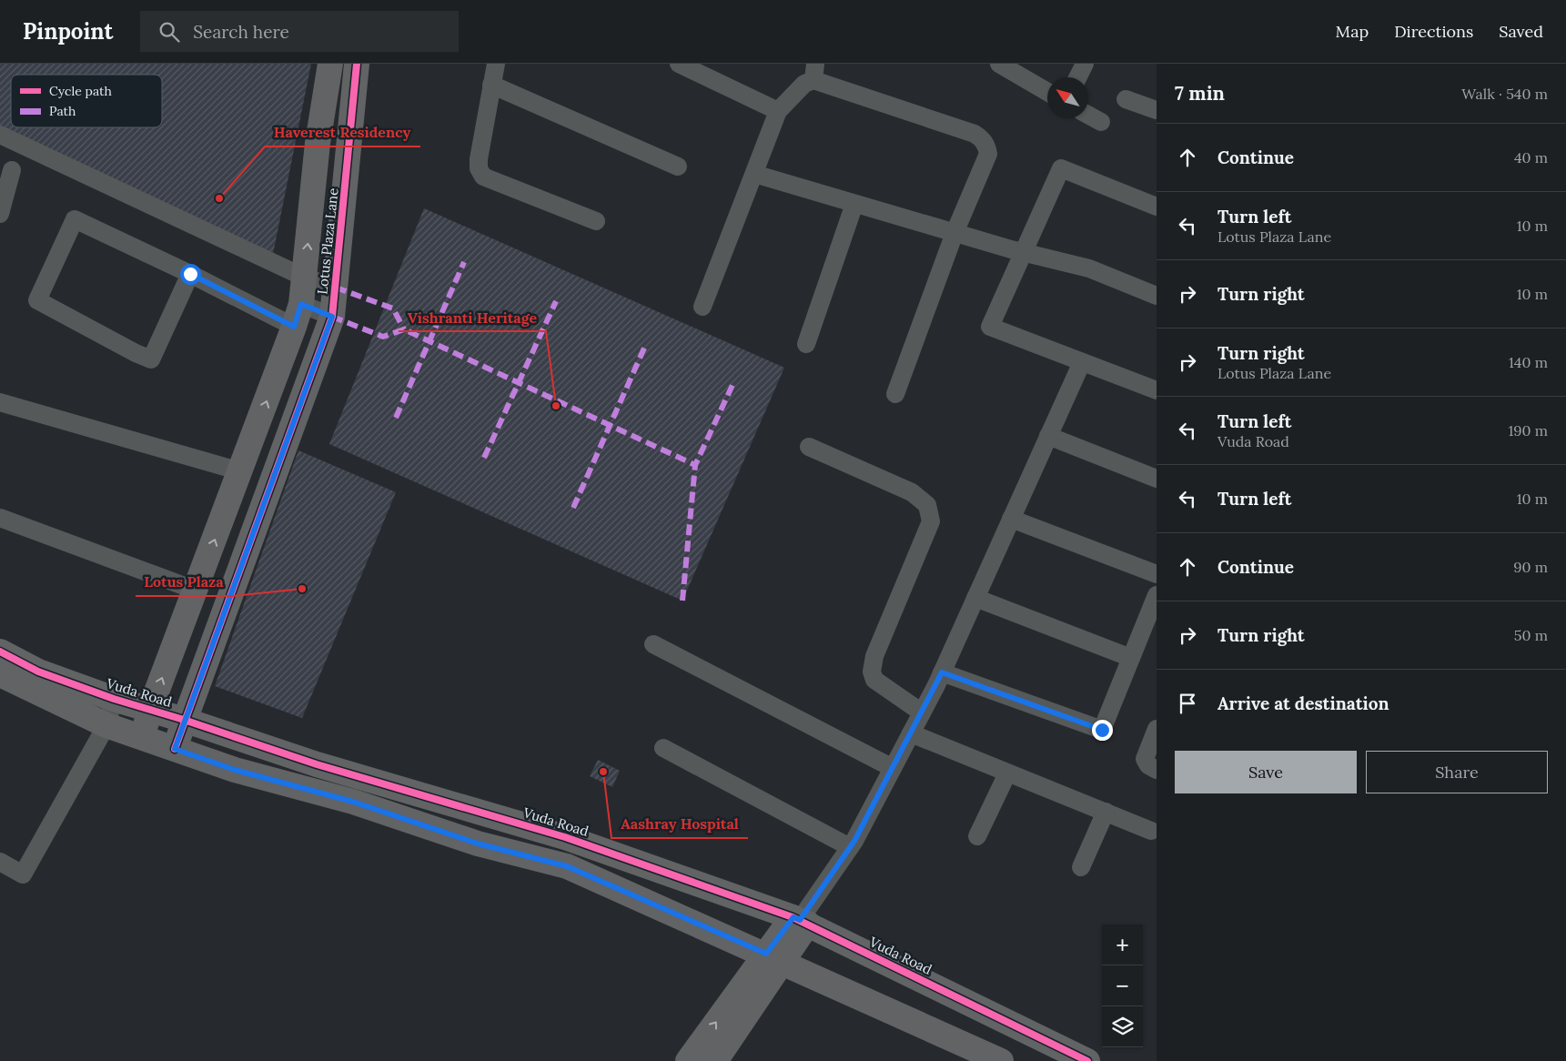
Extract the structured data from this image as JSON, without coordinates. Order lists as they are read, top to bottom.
{
  "streets": {
    "street": ["Lotus Plaza Lane", "Vuda Road"]
  },
  "crossings": [
    ["Lotus Plaza Lane", "Vuda Road"]
  ],
  "places": [
    "Haverest Residency",
    "Vishranti Heritage",
    "Lotus Plaza",
    "Aashray Hospital"
  ],
  "legend": ["Cycle path", "Path"],
  "north": "top left",
  "page": {
    "header": "Pinpoint",
    "search": "Search here",
    "nav": ["Map", "Directions", "Saved"],
    "heading": ["7 min", "Walk · 540 m"],
    "list": [
      ["Continue", "40 m"],
      ["Turn left", "Lotus Plaza Lane", "10 m"],
      ["Turn right", "10 m"],
      ["Turn right", "Lotus Plaza Lane", "140 m"],
      ["Turn left", "Vuda Road", "190 m"],
      ["Turn left", "10 m"],
      ["Continue", "90 m"],
      ["Turn right", "50 m"],
      "Arrive at destination"
    ],
    "buttons": ["Save", "Share"],
    "map_buttons": ["+", "−"]
  }
}
